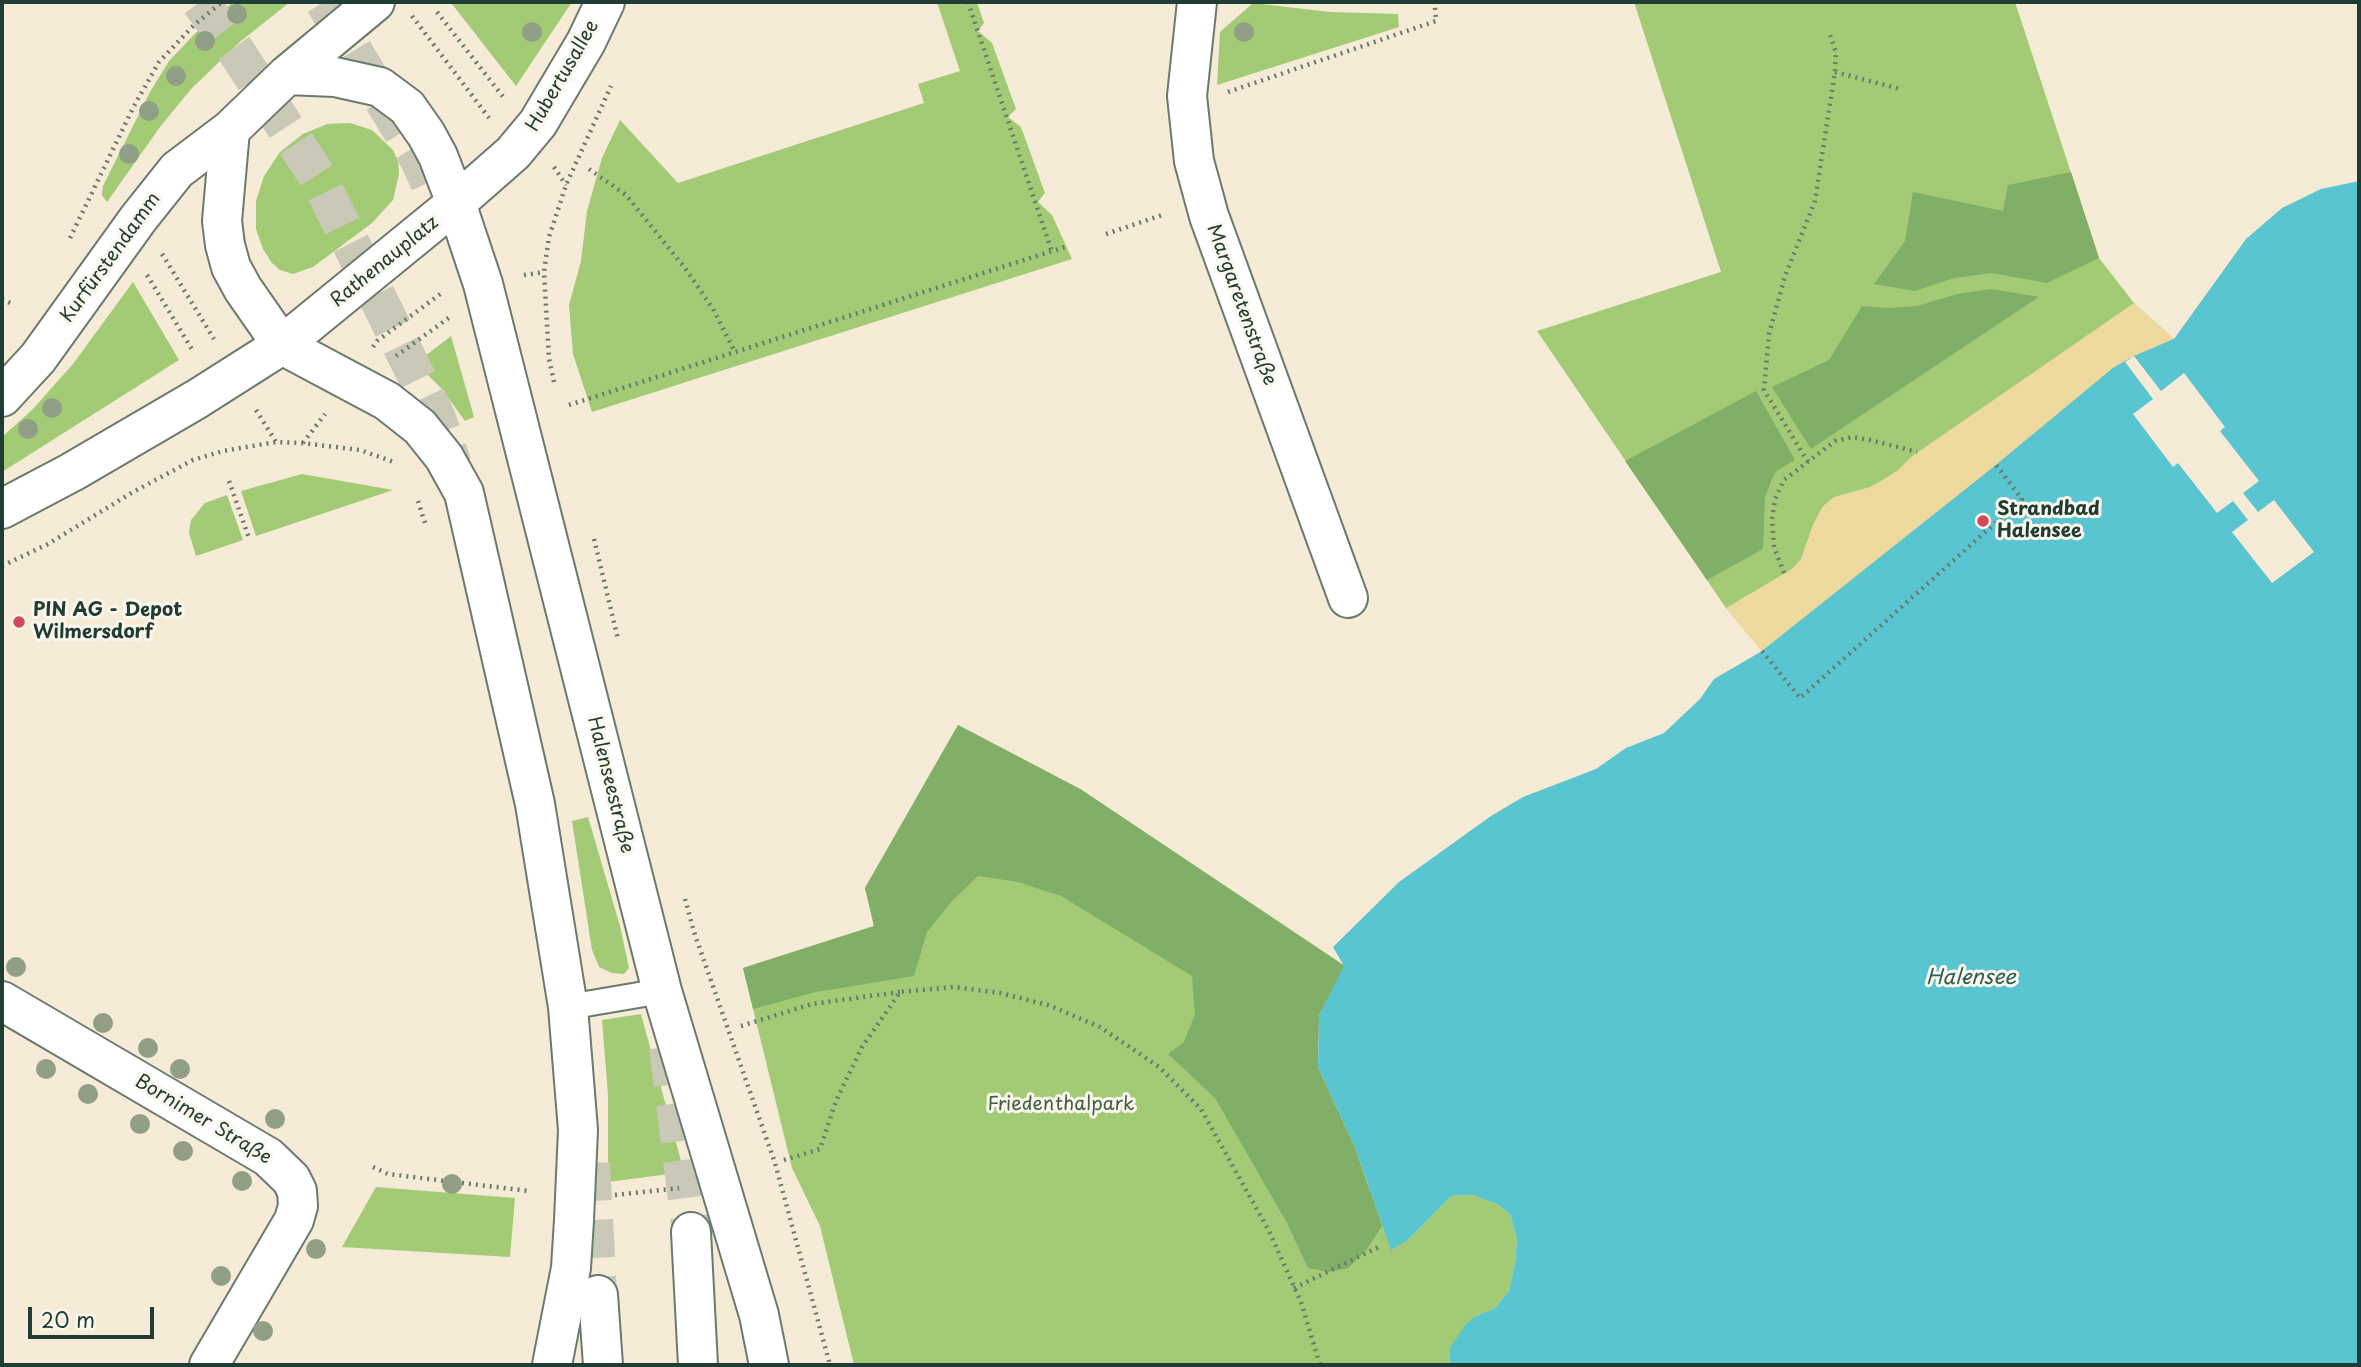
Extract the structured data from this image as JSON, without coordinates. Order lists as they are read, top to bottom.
{
  "streets": {
    "main road": [
      "Hubertusallee",
      "Kurfürstendamm",
      "Rathenauplatz",
      "Margaretenstraße",
      "Halenseestraße",
      "Bornimer Straße"
    ]
  },
  "crossings": [
    ["Hubertusallee", "Kurfürstendamm"],
    ["Hubertusallee", "Rathenauplatz"],
    ["Hubertusallee", "Halenseestraße"],
    ["Kurfürstendamm", "Rathenauplatz"],
    ["Kurfürstendamm", "Halenseestraße"],
    ["Rathenauplatz", "Halenseestraße"]
  ],
  "water": ["Halensee"],
  "parks": ["Friedenthalpark"],
  "places": ["Strandbad Halensee", "PIN AG - Depot Wilmersdorf"],
  "scale_bar": "20 m"
}
